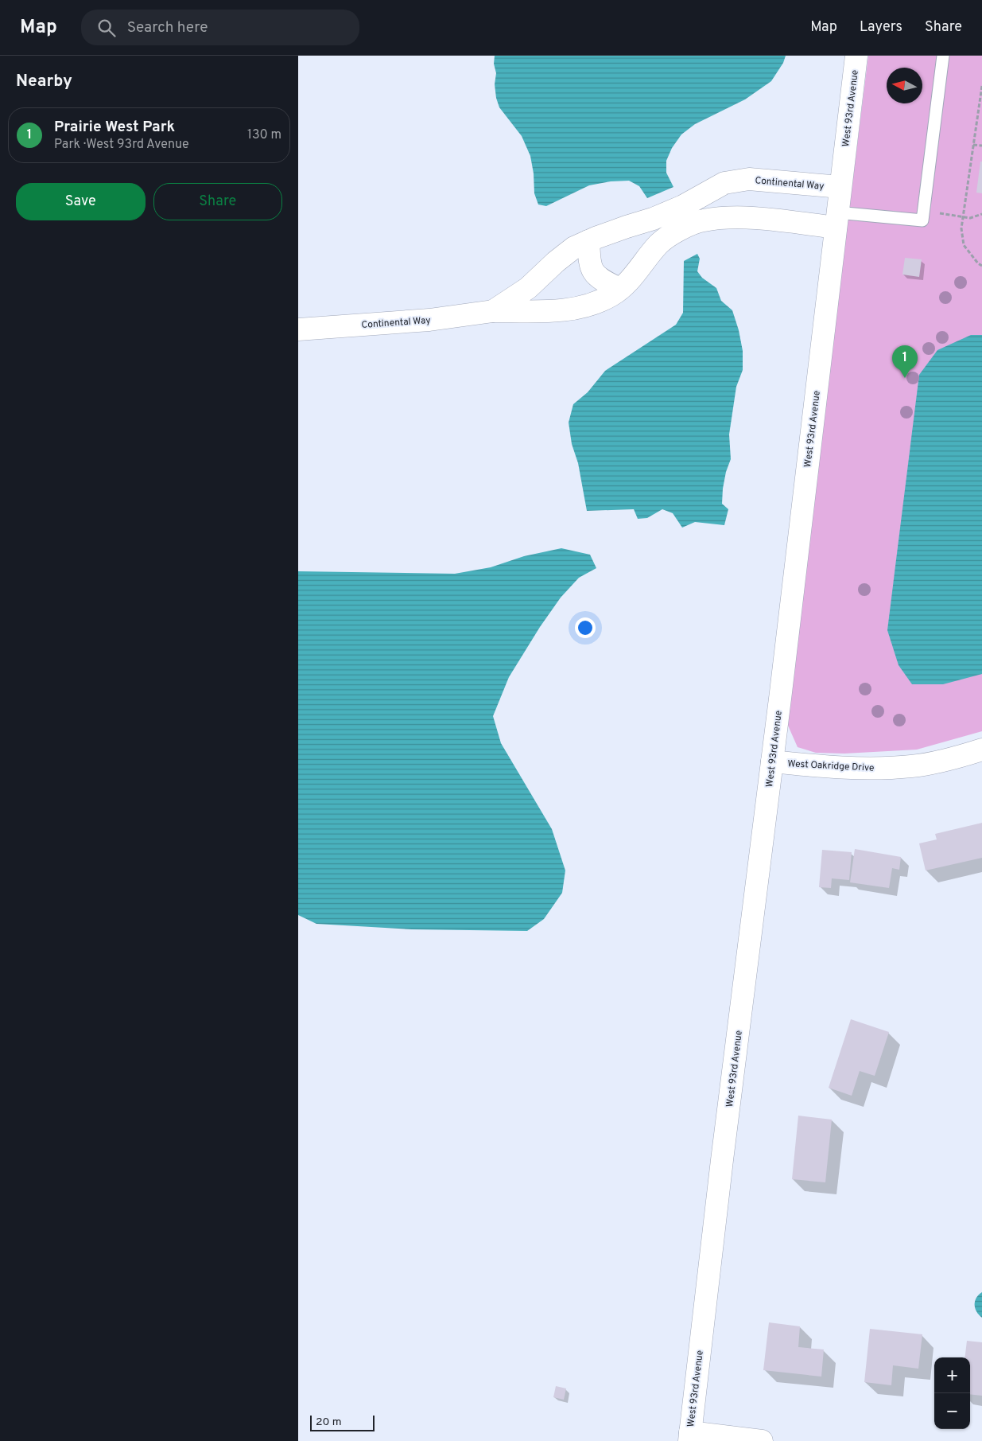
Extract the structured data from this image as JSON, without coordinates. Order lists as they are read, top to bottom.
{
  "streets": {
    "street": ["West 93rd Avenue", "Continental Way", "West Oakridge Drive"]
  },
  "crossings": [
    ["West 93rd Avenue", "Continental Way"],
    ["West 93rd Avenue", "West Oakridge Drive"]
  ],
  "scale_bar": "20 m",
  "north": "left",
  "page": {
    "header": "Map",
    "search": "Search here",
    "nav": ["Map", "Layers", "Share"],
    "heading": "Nearby",
    "list": [
      {
        "mark": "1",
        "name": "Prairie West Park",
        "note": "Park · West 93rd Avenue",
        "value": "130 m"
      }
    ],
    "buttons": ["Save", "Share"],
    "pins": "1",
    "map_buttons": ["+", "−"],
    "scale": "20 m"
  }
}
